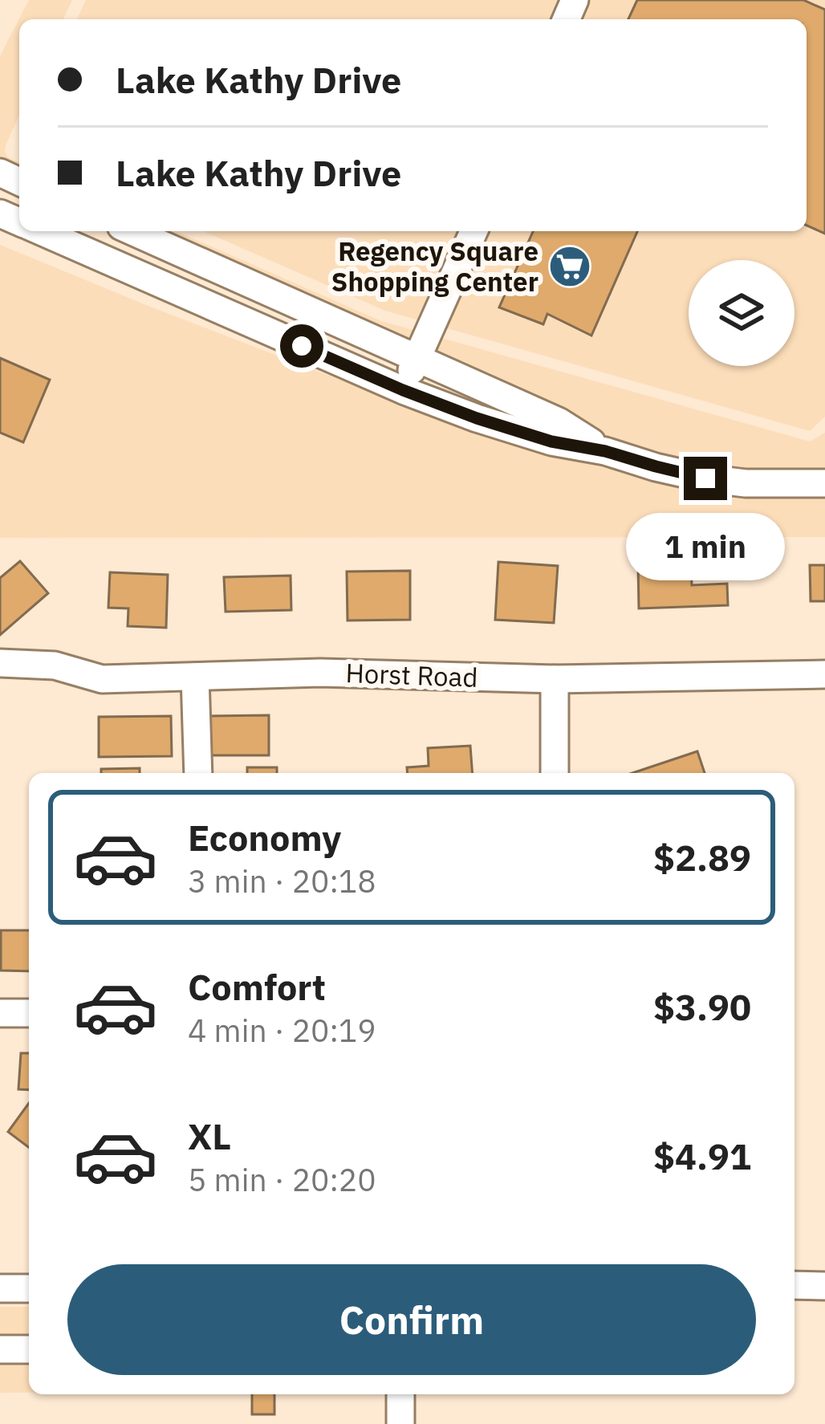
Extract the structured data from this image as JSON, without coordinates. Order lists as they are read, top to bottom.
{
  "streets": {
    "street": ["Horst Road"]
  },
  "places": {
    "supermarket": ["Regency Square Shopping Center"]
  },
  "page": {
    "banner": ["Lake Kathy Drive", "Lake Kathy Drive"],
    "bubble": "1 min",
    "list": [
      {
        "name": "Economy",
        "note": "3 min · 20:18",
        "value": "$2.89"
      },
      {
        "name": "Comfort",
        "note": "4 min · 20:19",
        "value": "$3.90"
      },
      {
        "name": "XL",
        "note": "5 min · 20:20",
        "value": "$4.91"
      }
    ],
    "buttons": "Confirm"
  }
}
